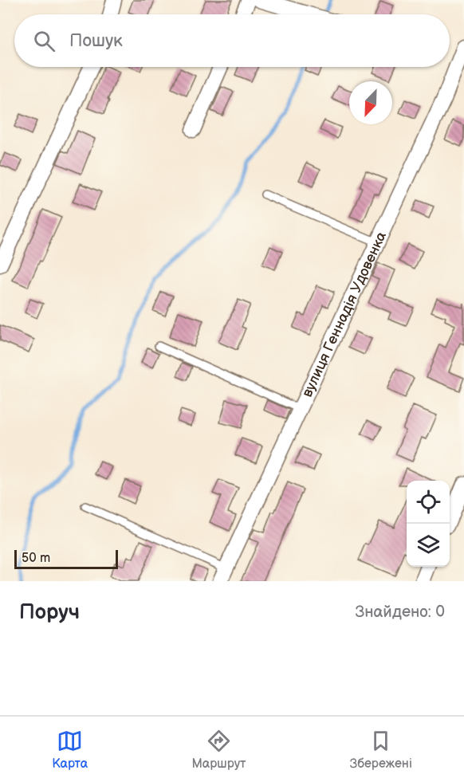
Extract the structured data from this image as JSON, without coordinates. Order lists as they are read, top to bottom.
{
  "streets": {
    "street": ["вулиця Геннадія Удовенка"]
  },
  "scale_bar": "50 m",
  "north": "bottom left",
  "page": {
    "search": "Пошук",
    "scale": "50 m",
    "heading": ["Поруч", "Знайдено: 0"],
    "nav": ["Карта", "Маршрут", "Збережені"]
  }
}
